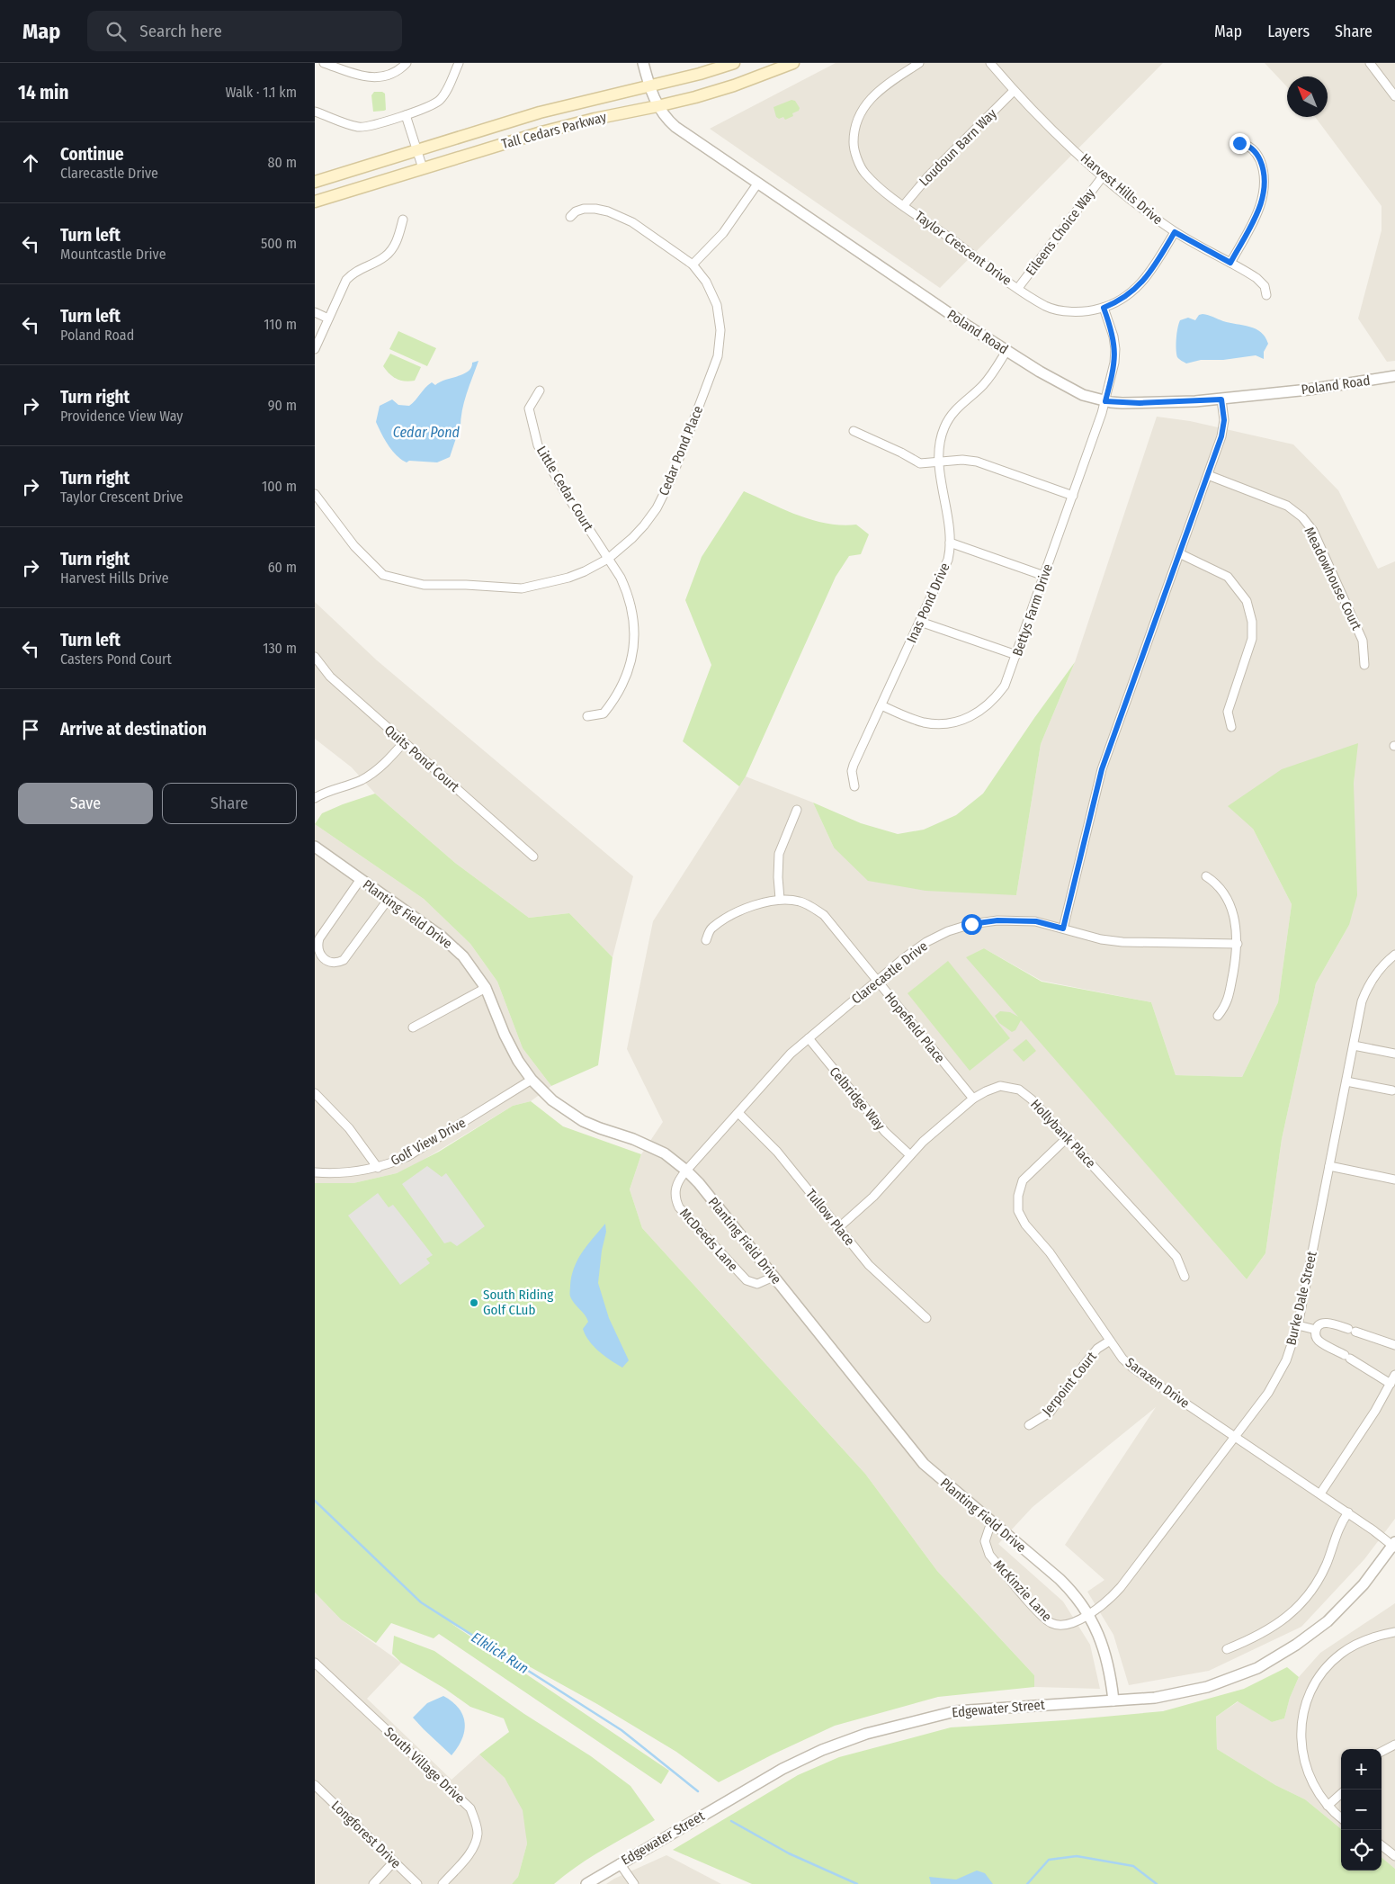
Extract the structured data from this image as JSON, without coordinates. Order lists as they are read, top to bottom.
{
  "streets": {
    "main road": ["Tall Cedars Parkway"],
    "street": [
      "Loudoun Barn Way",
      "Harvest Hills Drive",
      "Eileens Choice Way",
      "Taylor Crescent Drive",
      "Poland Road",
      "Cedar Pond Place",
      "Little Cedar Court",
      "Meadowhouse Court",
      "Inas Pond Drive",
      "Bettys Farm Drive",
      "Quits Pond Court",
      "Planting Field Drive",
      "Clarecastle Drive",
      "Hopefield Place",
      "Celbridge Way",
      "Hollybank Place",
      "Golf View Drive",
      "Tullow Place",
      "McDeeds Lane",
      "Burke Dale Street",
      "Sarazen Drive",
      "Jerpoint Court",
      "McKinzie Lane",
      "Edgewater Street",
      "South Village Drive",
      "Longforest Drive"
    ]
  },
  "crossings": [
    ["Tall Cedars Parkway", "Poland Road"],
    ["Loudoun Barn Way", "Harvest Hills Drive"],
    ["Loudoun Barn Way", "Taylor Crescent Drive"],
    ["Harvest Hills Drive", "Eileens Choice Way"],
    ["Harvest Hills Drive", "Taylor Crescent Drive"],
    ["Eileens Choice Way", "Taylor Crescent Drive"],
    ["Taylor Crescent Drive", "Bettys Farm Drive"],
    ["Poland Road", "Inas Pond Drive"],
    ["Poland Road", "Bettys Farm Drive"],
    ["Cedar Pond Place", "Little Cedar Court"],
    ["Inas Pond Drive", "Bettys Farm Drive"],
    ["Planting Field Drive", "Clarecastle Drive"],
    ["Planting Field Drive", "Golf View Drive"],
    ["Planting Field Drive", "McDeeds Lane"],
    ["Planting Field Drive", "Burke Dale Street"],
    ["Planting Field Drive", "McKinzie Lane"],
    ["Planting Field Drive", "Edgewater Street"],
    ["Clarecastle Drive", "Hopefield Place"],
    ["Clarecastle Drive", "Celbridge Way"],
    ["Clarecastle Drive", "Tullow Place"],
    ["Clarecastle Drive", "McDeeds Lane"],
    ["Hopefield Place", "Hollybank Place"],
    ["Celbridge Way", "Hollybank Place"],
    ["Hollybank Place", "Tullow Place"],
    ["Hollybank Place", "Sarazen Drive"],
    ["Burke Dale Street", "Sarazen Drive"],
    ["Burke Dale Street", "McKinzie Lane"],
    ["Sarazen Drive", "Jerpoint Court"],
    ["Sarazen Drive", "Edgewater Street"]
  ],
  "water": ["Cedar Pond", "Elklick Run"],
  "places": ["South Riding Golf CLub"],
  "north": "top left",
  "page": {
    "header": "Map",
    "search": "Search here",
    "nav": ["Map", "Layers", "Share"],
    "heading": ["14 min", "Walk · 1.1 km"],
    "list": [
      ["Continue", "Clarecastle Drive", "80 m"],
      ["Turn left", "Mountcastle Drive", "500 m"],
      ["Turn left", "Poland Road", "110 m"],
      ["Turn right", "Providence View Way", "90 m"],
      ["Turn right", "Taylor Crescent Drive", "100 m"],
      ["Turn right", "Harvest Hills Drive", "60 m"],
      ["Turn left", "Casters Pond Court", "130 m"],
      "Arrive at destination"
    ],
    "buttons": ["Save", "Share"],
    "map_buttons": ["+", "−"]
  }
}
